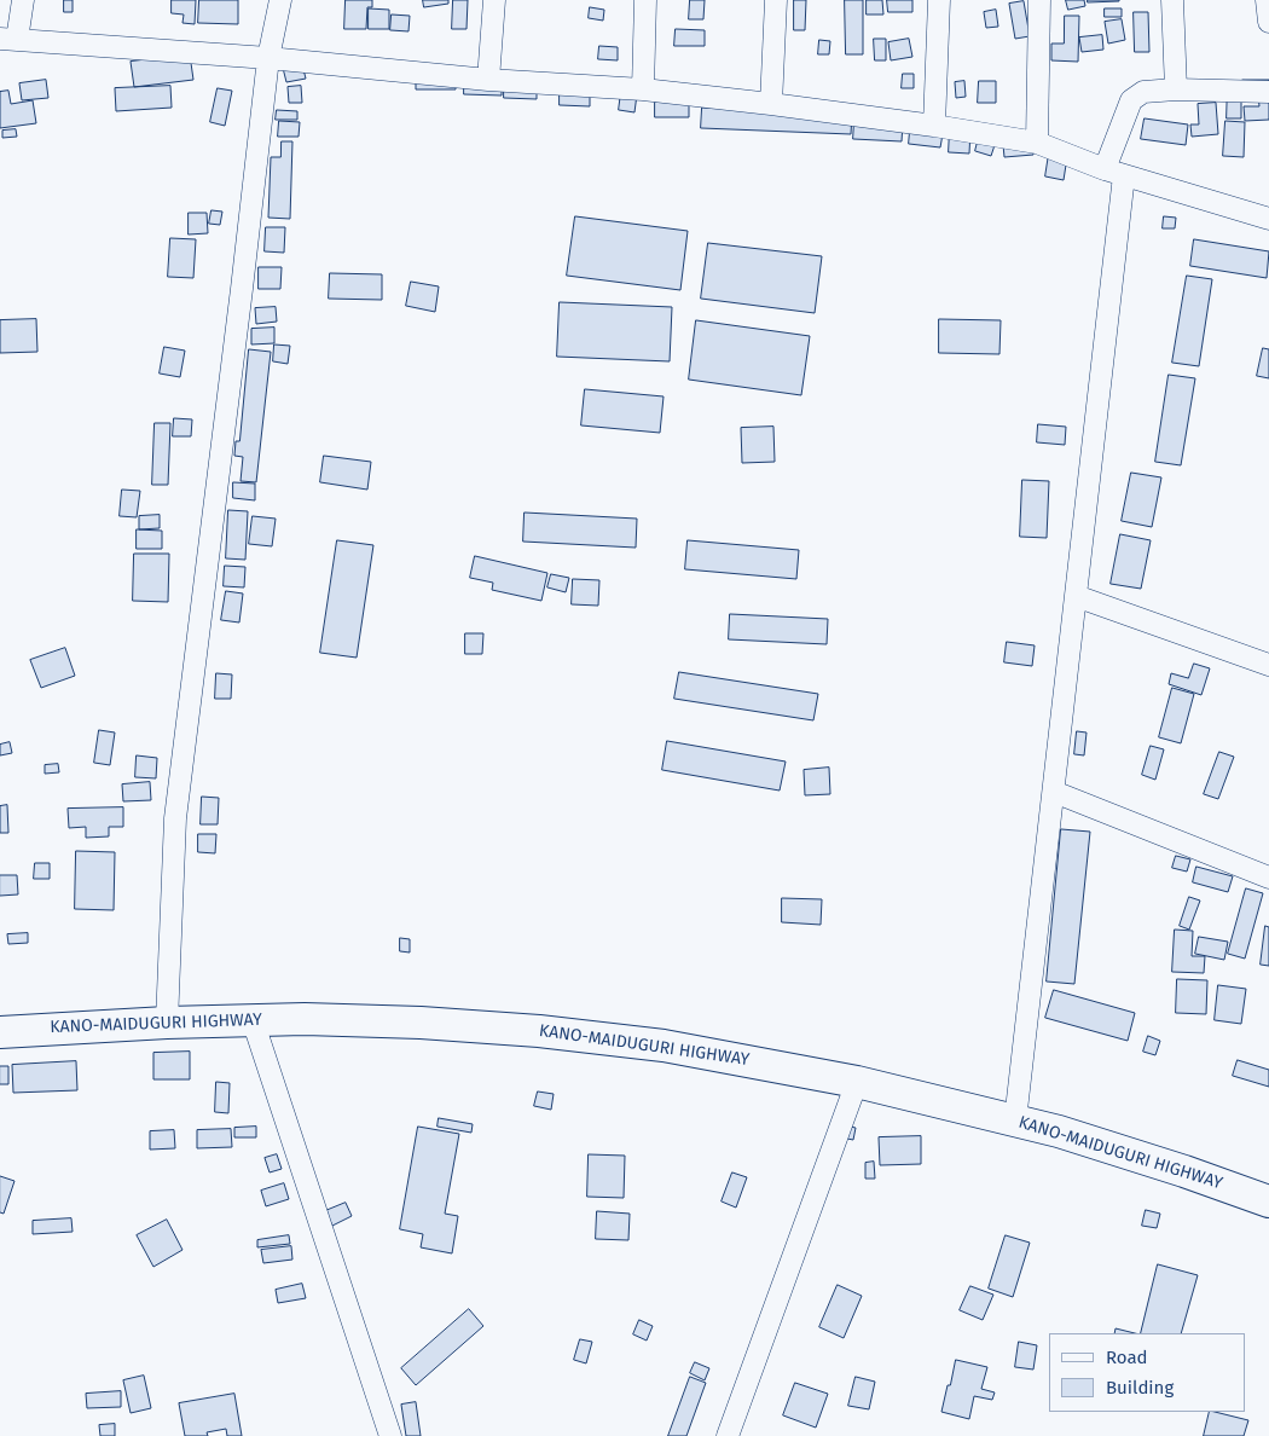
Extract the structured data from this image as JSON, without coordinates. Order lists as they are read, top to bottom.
{
  "streets": {
    "highway": ["KANO-MAIDUGURI HIGHWAY"]
  },
  "legend": ["Road", "Building"]
}
